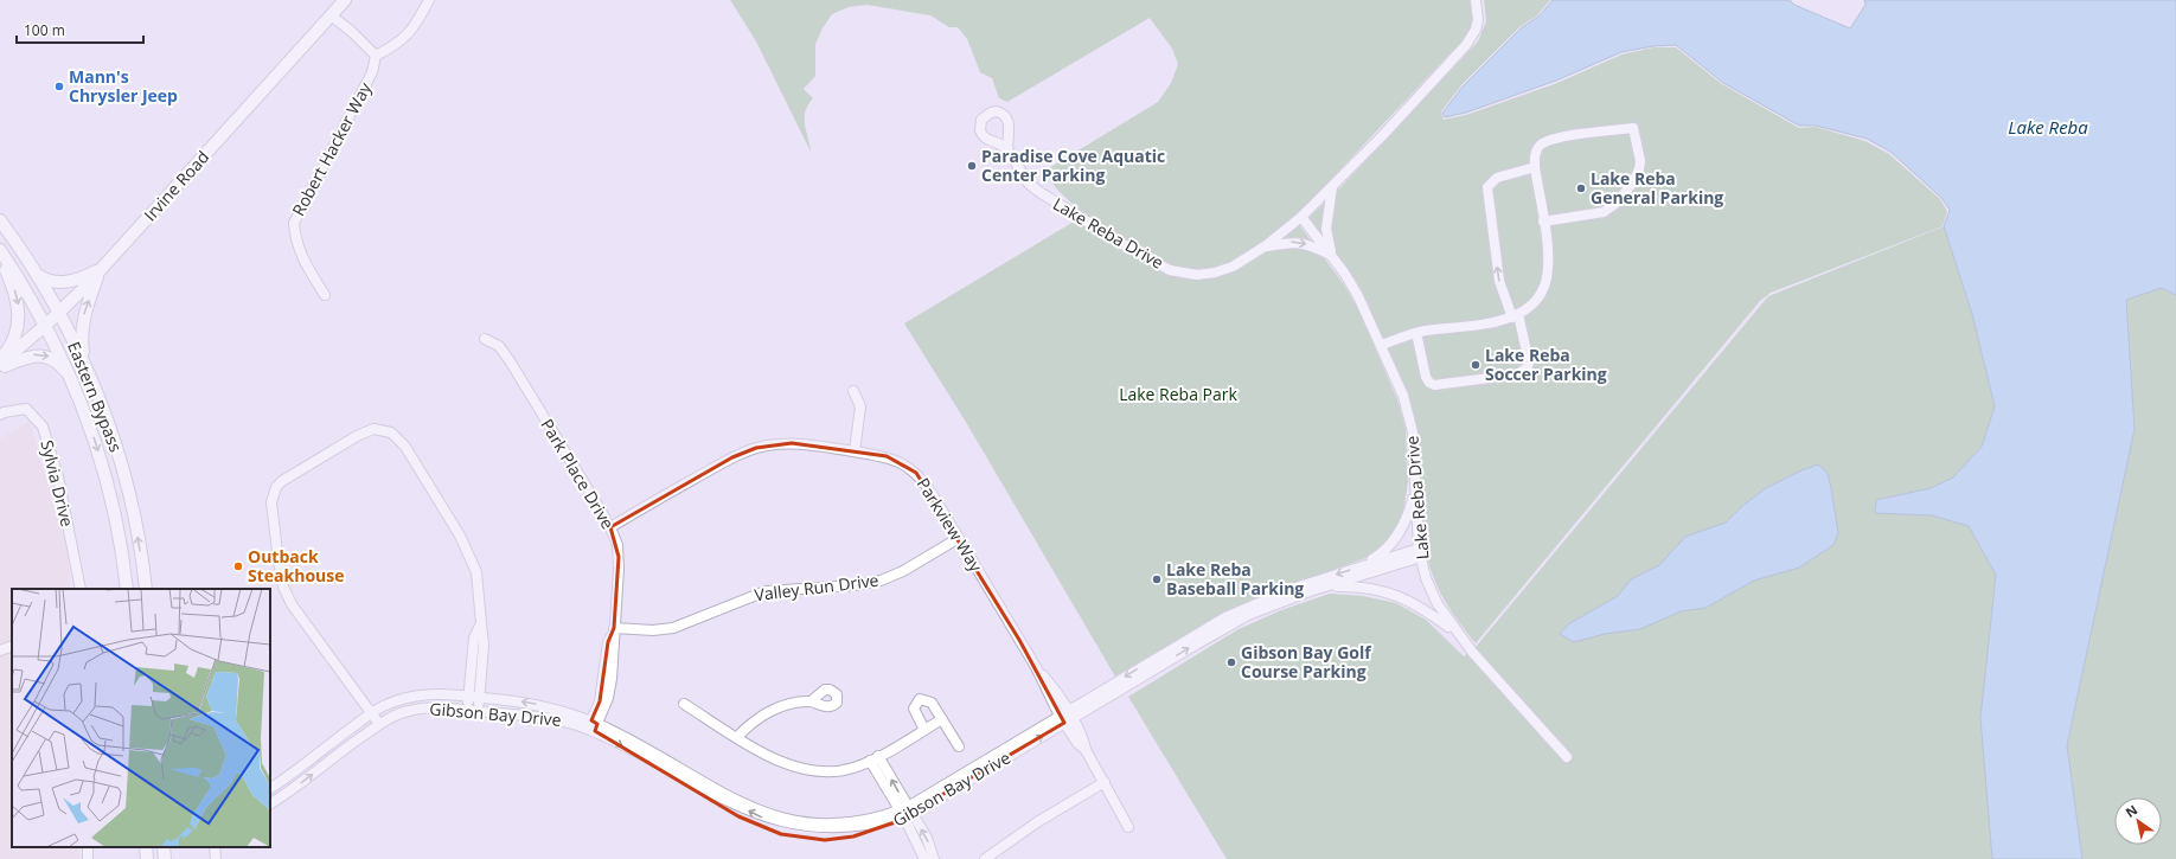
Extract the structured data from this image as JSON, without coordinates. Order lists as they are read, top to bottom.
{
  "streets": {
    "main road": ["Irvine Road", "Eastern Bypass"],
    "street": [
      "Robert Hacker Way",
      "Lake Reba Drive",
      "Park Place Drive",
      "Sylvia Drive",
      "Parkview Way",
      "Valley Run Drive",
      "Gibson Bay Drive"
    ]
  },
  "crossings": [
    ["Irvine Road", "Eastern Bypass"],
    ["Lake Reba Drive", "Gibson Bay Drive"],
    ["Park Place Drive", "Parkview Way"],
    ["Park Place Drive", "Valley Run Drive"],
    ["Park Place Drive", "Gibson Bay Drive"],
    ["Parkview Way", "Valley Run Drive"],
    ["Parkview Way", "Gibson Bay Drive"]
  ],
  "water": ["Lake Reba"],
  "parks": ["Lake Reba Park"],
  "places": [
    "Mann's Chrysler Jeep",
    "Paradise Cove Aquatic Center Parking",
    "Lake Reba General Parking",
    "Lake Reba Soccer Parking",
    "Outback Steakhouse",
    "Lake Reba Baseball Parking",
    "Gibson Bay Golf Course Parking"
  ],
  "scale_bar": "100 m",
  "north": "top left"
}
